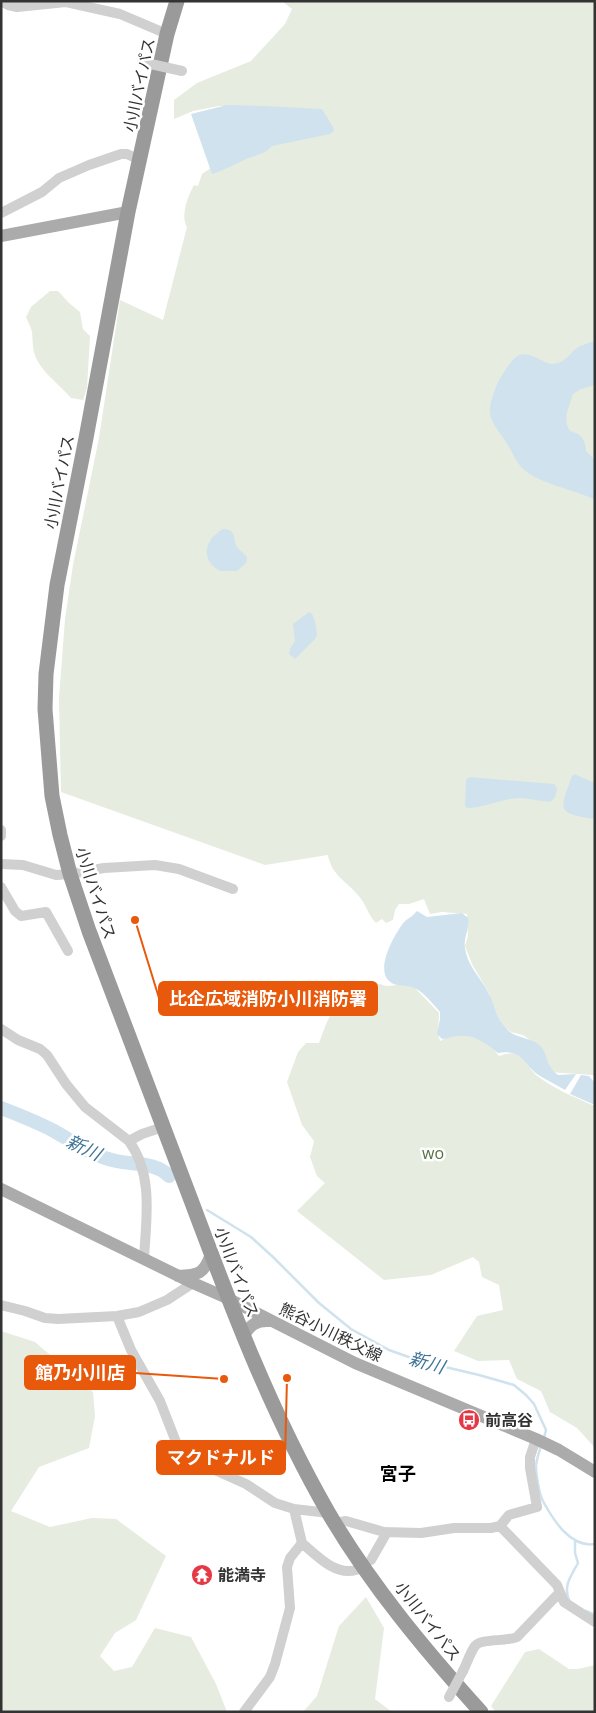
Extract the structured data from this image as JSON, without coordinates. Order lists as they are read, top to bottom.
{
  "streets": {
    "highway": ["小川バイパス"],
    "main road": ["熊谷小川秩父線"]
  },
  "crossings": [
    ["小川バイパス", "熊谷小川秩父線"]
  ],
  "districts": ["宮子"],
  "water": ["新川"],
  "parks": ["wo"],
  "places": {
    "other": ["比企広域消防小川消防署", "マクドナルド", "館乃小川店"],
    "bus stop": ["前高谷"],
    "temple": ["能満寺"]
  }
}
